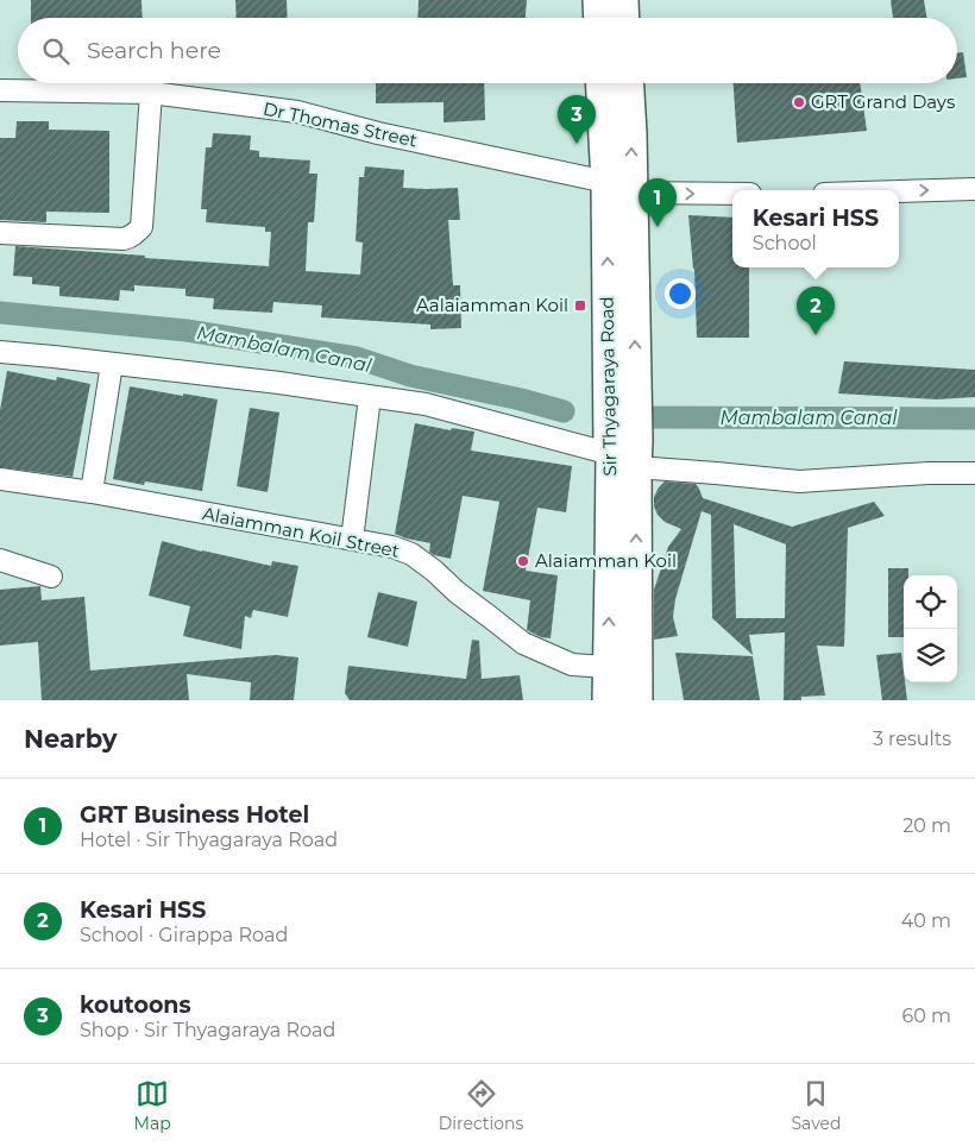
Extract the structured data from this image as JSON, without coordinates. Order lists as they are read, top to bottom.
{
  "streets": {
    "main road": ["Sir Thyagaraya Road"],
    "street": ["Dr Thomas Street", "Alaiamman Koil Street"]
  },
  "crossings": [
    ["Dr Thomas Street", "Sir Thyagaraya Road"],
    ["Sir Thyagaraya Road", "Alaiamman Koil Street"]
  ],
  "one_way": ["Sir Thyagaraya Road"],
  "water": ["Mambalam Canal"],
  "places": {
    "other": ["GRT Grand Days", "Alaiamman Koil"],
    "transit": ["Aalaiamman Koil"]
  },
  "page": {
    "search": "Search here",
    "pins": ["3", "1", "2"],
    "popup": ["Kesari HSS", "School"],
    "heading": ["Nearby", "3 results"],
    "list": [
      {
        "mark": "1",
        "name": "GRT Business Hotel",
        "note": "Hotel · Sir Thyagaraya Road",
        "value": "20 m"
      },
      {
        "mark": "2",
        "name": "Kesari HSS",
        "note": "School · Girappa Road",
        "value": "40 m"
      },
      {
        "mark": "3",
        "name": "koutoons",
        "note": "Shop · Sir Thyagaraya Road",
        "value": "60 m"
      }
    ],
    "nav": ["Map", "Directions", "Saved"]
  }
}
